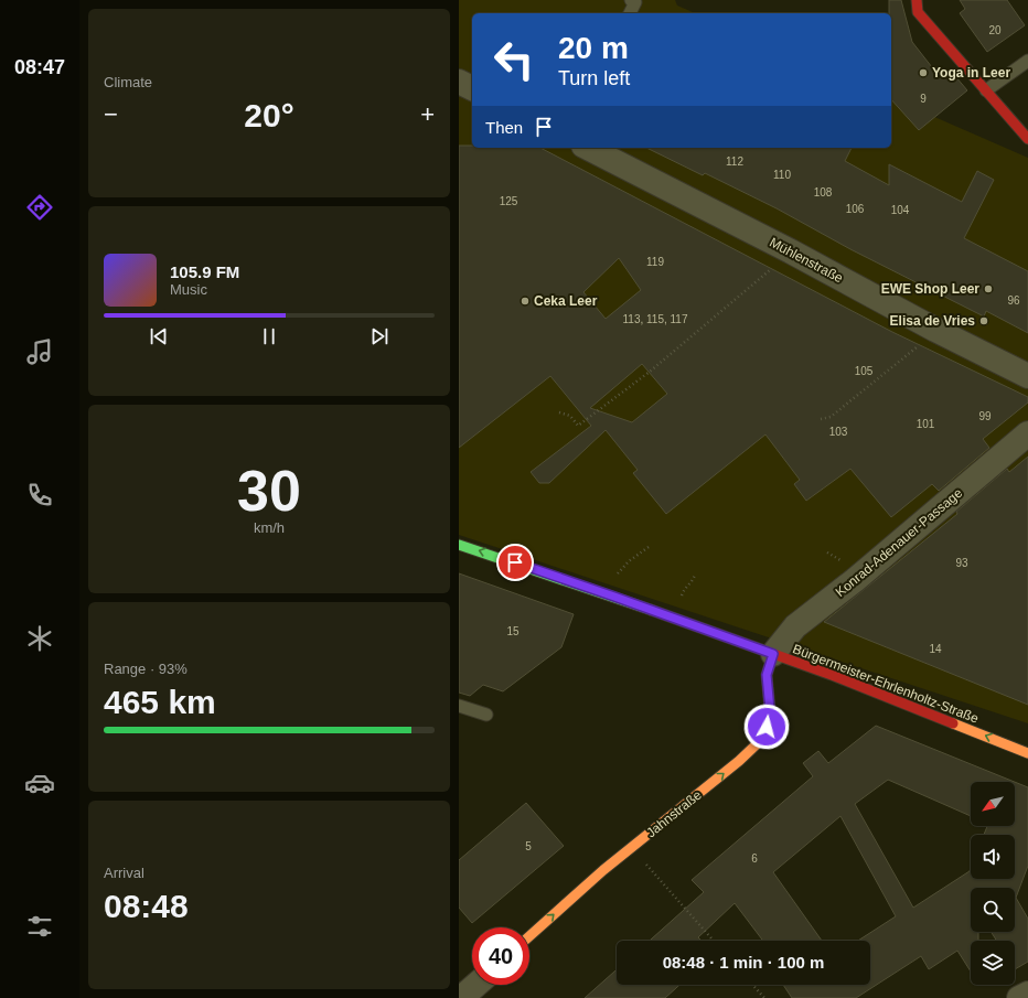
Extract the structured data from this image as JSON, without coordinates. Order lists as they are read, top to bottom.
{
  "streets": {
    "main road": ["Bürgermeister-Ehrlenholtz-Straße", "Jahnstraße"],
    "street": ["Mühlenstraße", "Konrad-Adenauer-Passage"]
  },
  "crossings": [
    ["Konrad-Adenauer-Passage", "Bürgermeister-Ehrlenholtz-Straße"],
    ["Konrad-Adenauer-Passage", "Jahnstraße"],
    ["Bürgermeister-Ehrlenholtz-Straße", "Jahnstraße"]
  ],
  "one_way": ["Bürgermeister-Ehrlenholtz-Straße", "Jahnstraße"],
  "places": [
    "Yoga in Leer",
    "EWE Shop Leer",
    "Ceka Leer",
    "Elisa de Vries"
  ],
  "house_numbers": [
    "20",
    "9",
    "112",
    "110",
    "108",
    "125",
    "106",
    "104",
    "119",
    "96",
    "113, 115, 117",
    "105",
    "99",
    "101",
    "103",
    "93",
    "15",
    "14",
    "5",
    "6"
  ],
  "north": "bottom left",
  "page": {
    "tabs": "08:47",
    "tile": [
      "Climate",
      ["30", "km/h"],
      ["Range · 93%", "465 km"],
      ["Arrival", "08:48"]
    ],
    "turn": ["20 m", "Turn left"],
    "heat": ["−", "20°", "+"],
    "then": "Then",
    "song": ["105.9 FM", "Music"],
    "limit": "40",
    "trip": "08:48 · 1 min · 100 m"
  }
}
